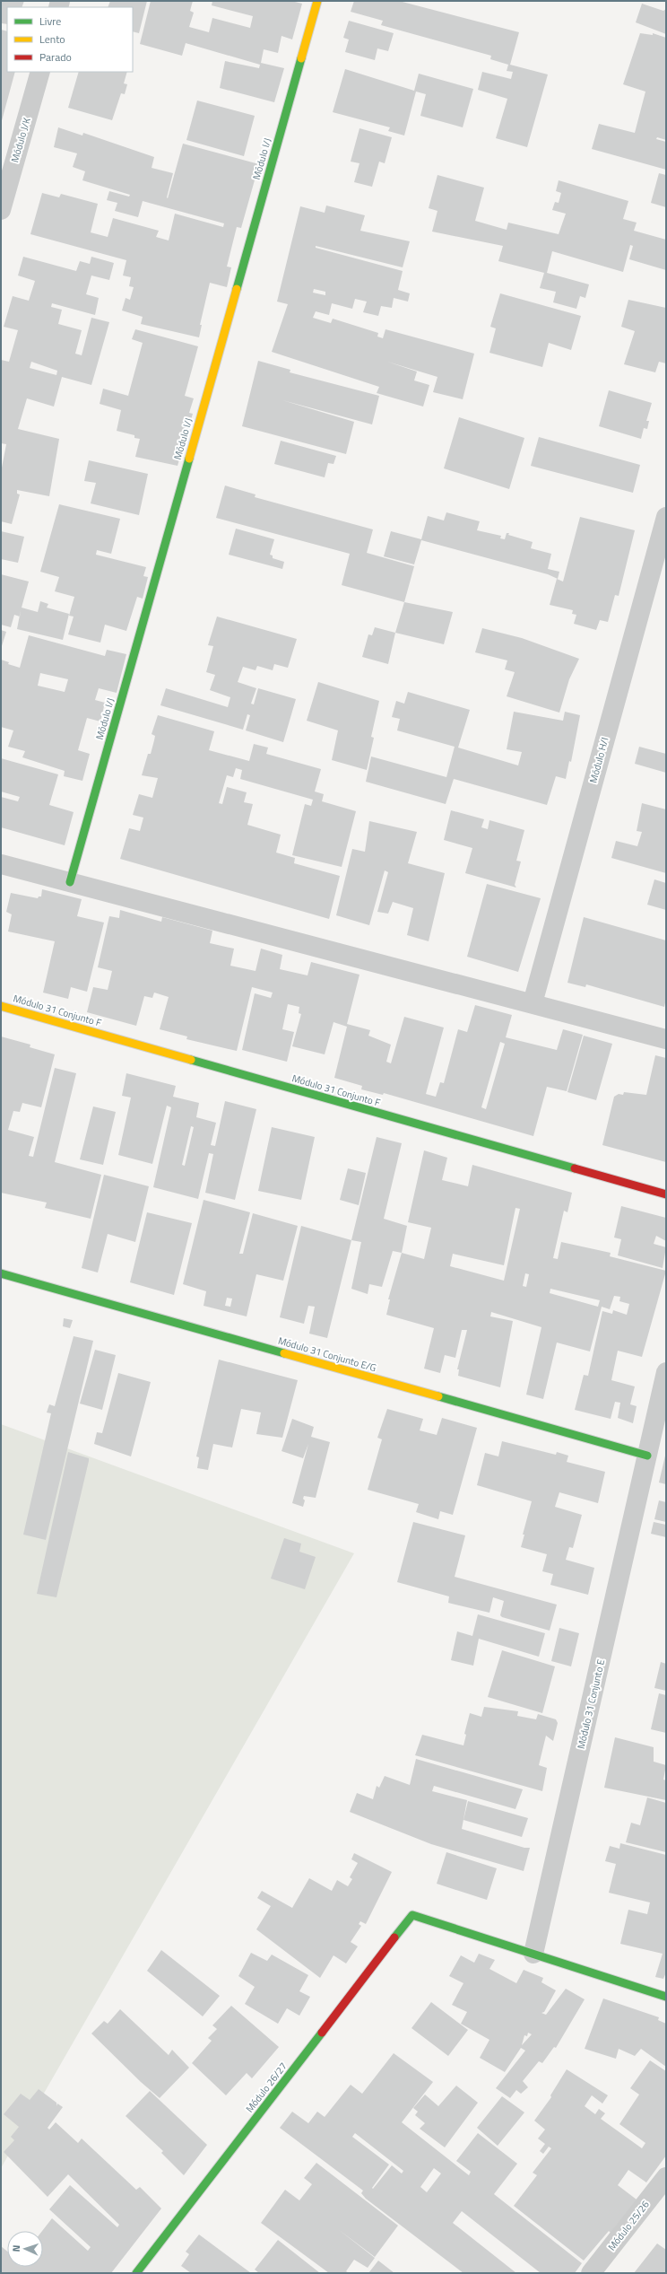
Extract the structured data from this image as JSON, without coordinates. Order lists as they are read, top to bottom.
{
  "streets": {
    "street": [
      "Módulo J/K",
      "Módulo I/J",
      "Módulo H/I",
      "Módulo 31 Conjunto F",
      "Módulo 31 Conjunto E/G",
      "Módulo 31 Conjunto E",
      "Módulo 26/27",
      "Módulo 25/26"
    ]
  },
  "crossings": [
    ["Módulo 31 Conjunto E/G", "Módulo 31 Conjunto E"],
    ["Módulo 31 Conjunto E", "Módulo 26/27"]
  ],
  "legend": ["Livre", "Lento", "Parado"],
  "north": "left"
}
